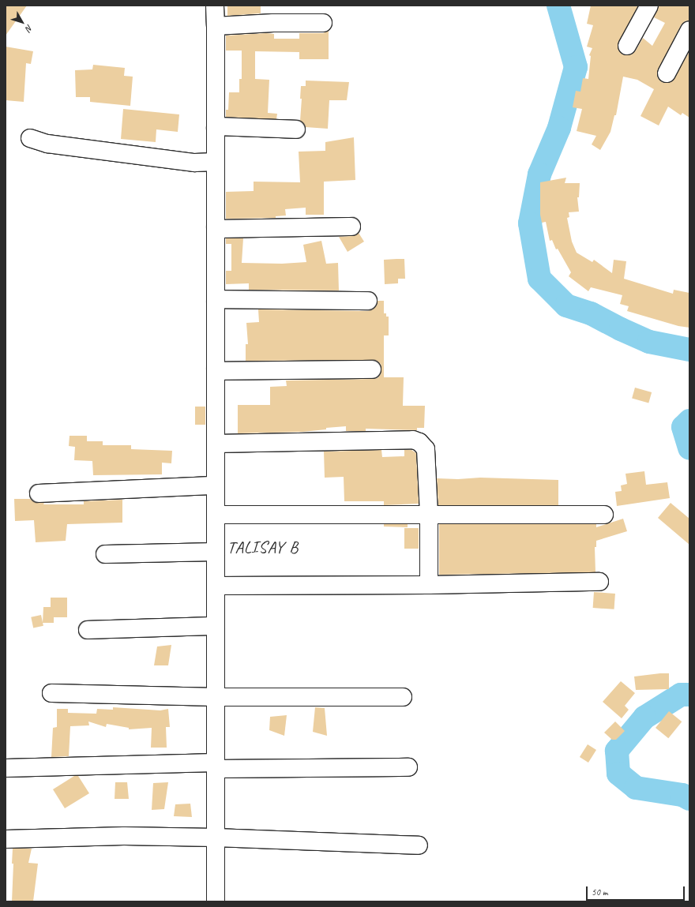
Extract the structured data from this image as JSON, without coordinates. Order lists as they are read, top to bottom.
{
  "districts": ["TALISAY B"],
  "scale_bar": "50 m",
  "north": "bottom right"
}
